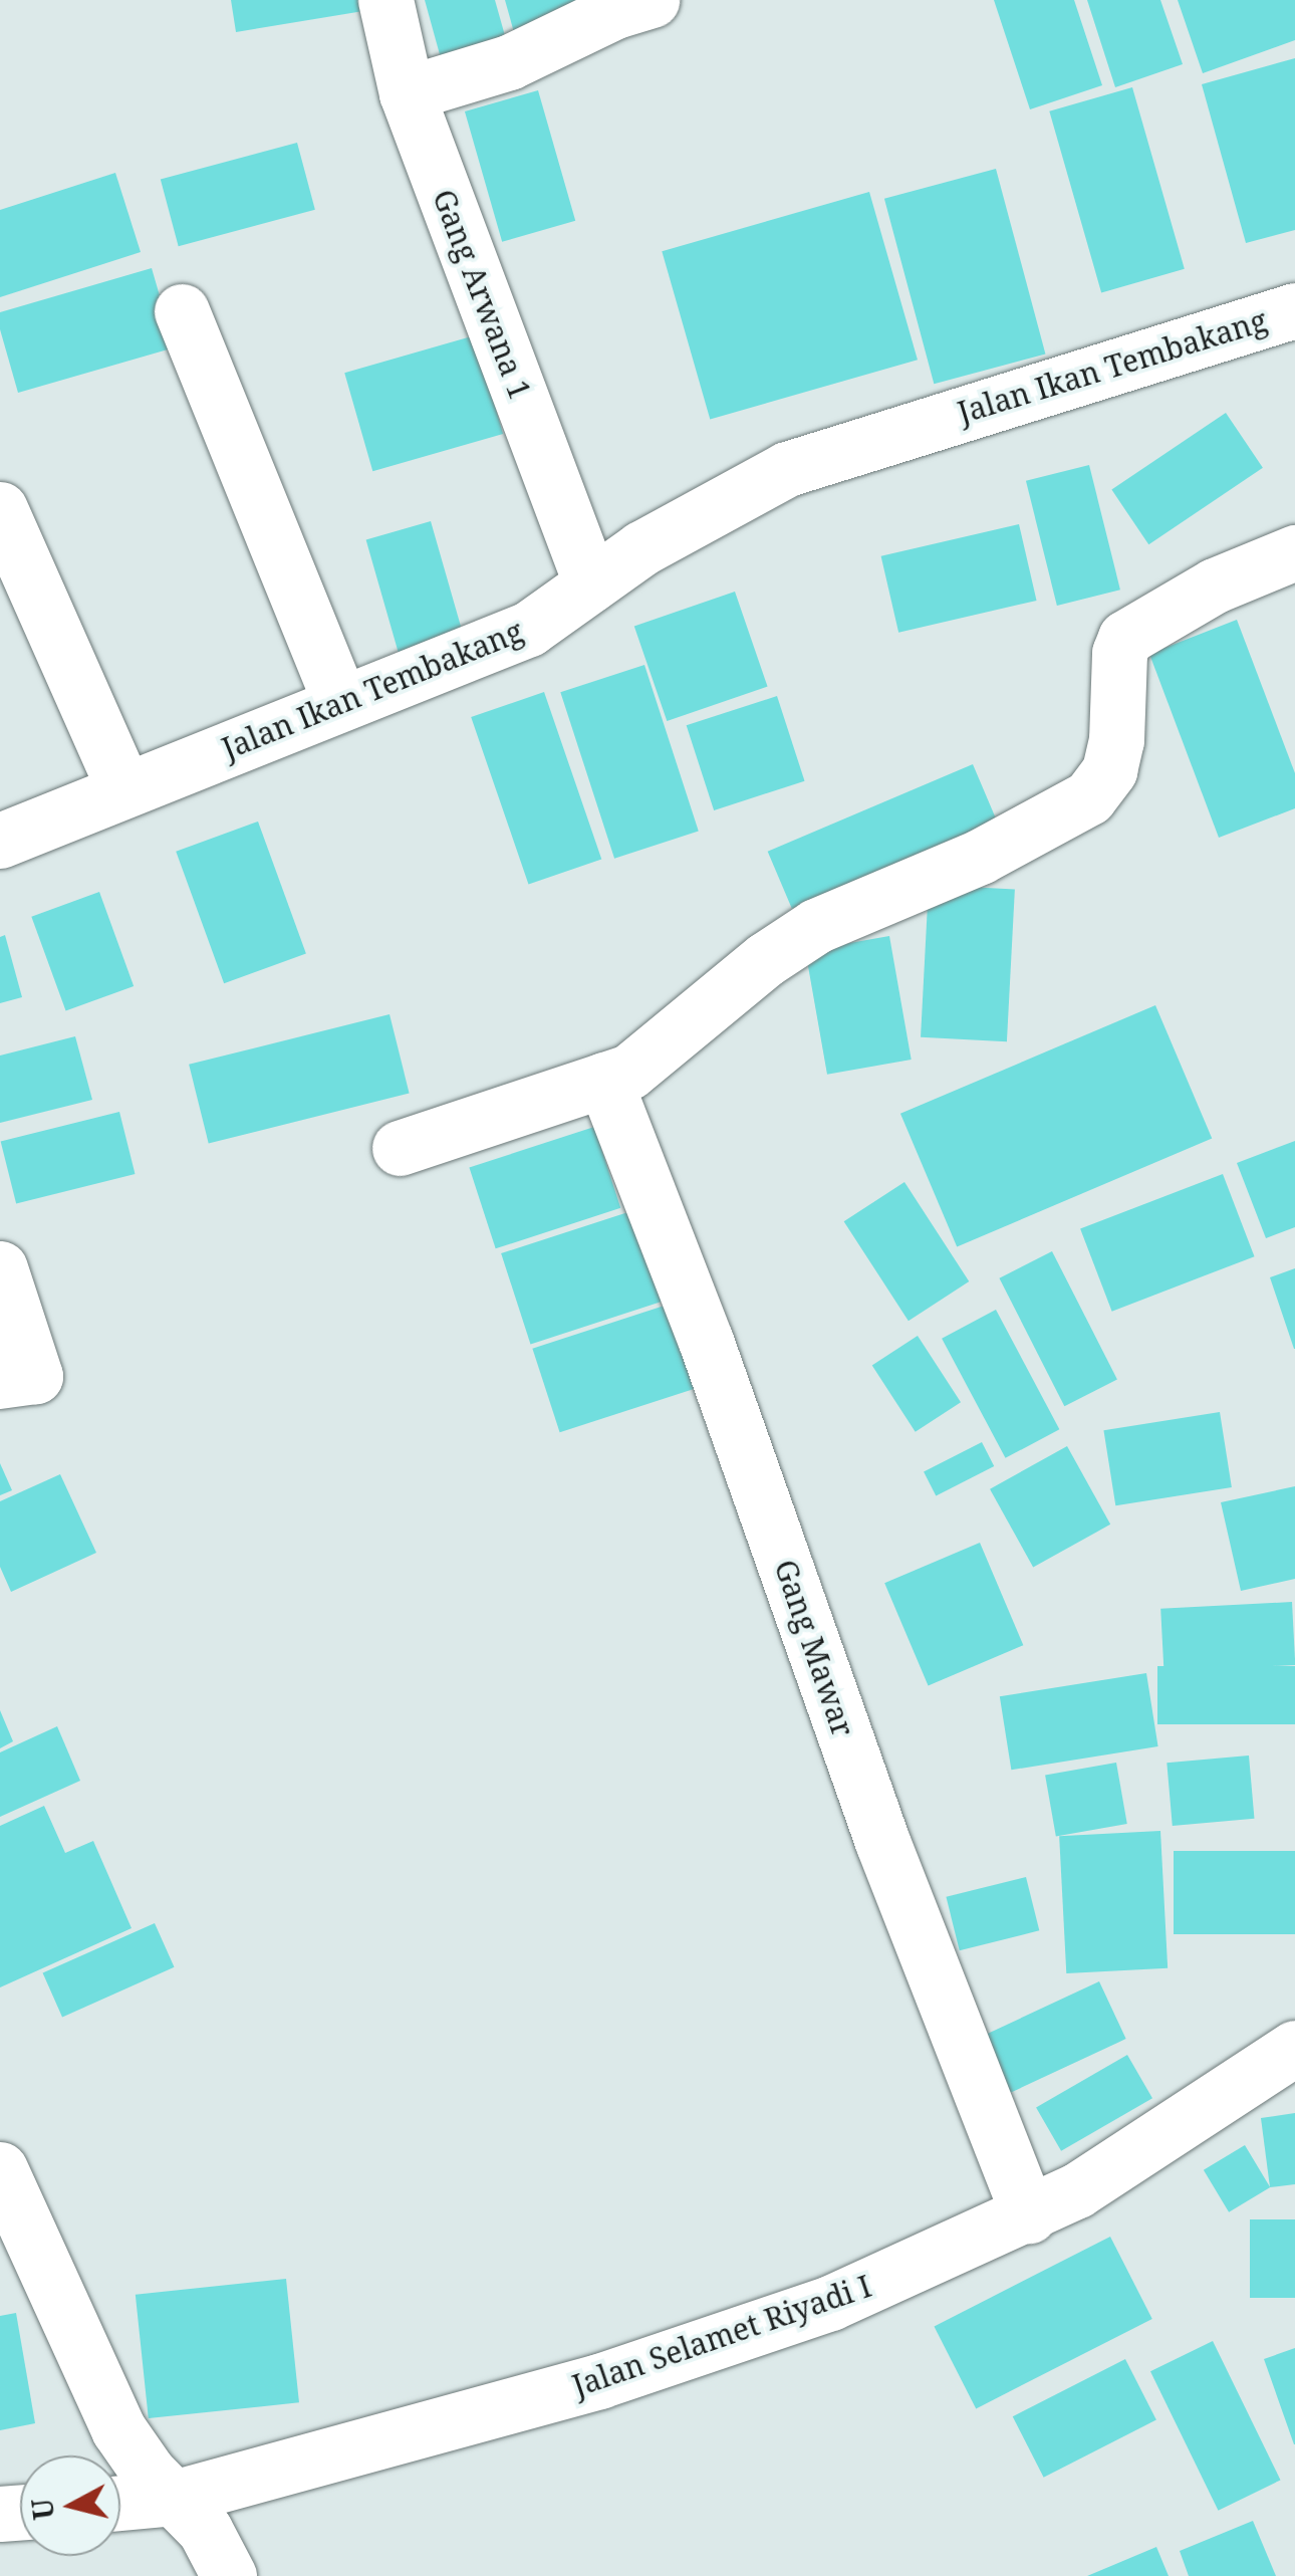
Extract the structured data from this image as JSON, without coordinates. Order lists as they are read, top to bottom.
{
  "streets": {
    "street": [
      "Gang Arwana 1",
      "Jalan Ikan Tembakang",
      "Gang Mawar",
      "Jalan Selamet Riyadi I"
    ]
  },
  "crossings": [
    ["Gang Arwana 1", "Jalan Ikan Tembakang"],
    ["Gang Mawar", "Jalan Selamet Riyadi I"]
  ],
  "north": "left"
}
